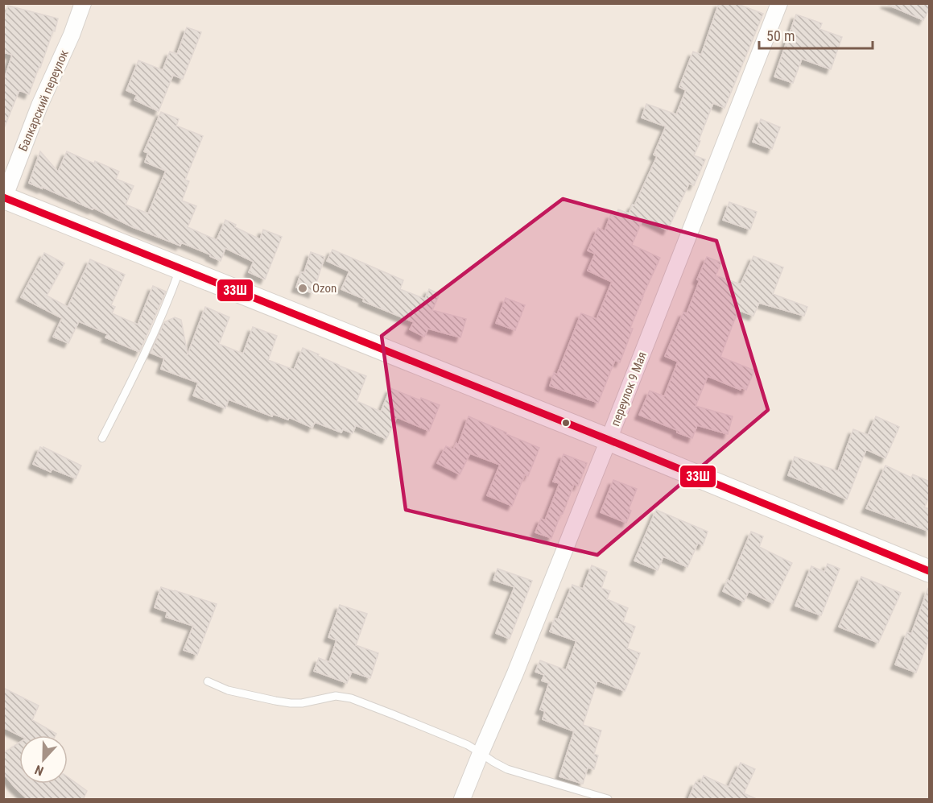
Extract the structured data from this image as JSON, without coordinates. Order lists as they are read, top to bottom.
{
  "streets": {
    "street": ["Балкарский переулок", "переулок 9 Мая"]
  },
  "places": ["Ozon"],
  "lines": ["transit line 33Ш"],
  "scale_bar": "50 m",
  "north": "bottom"
}
